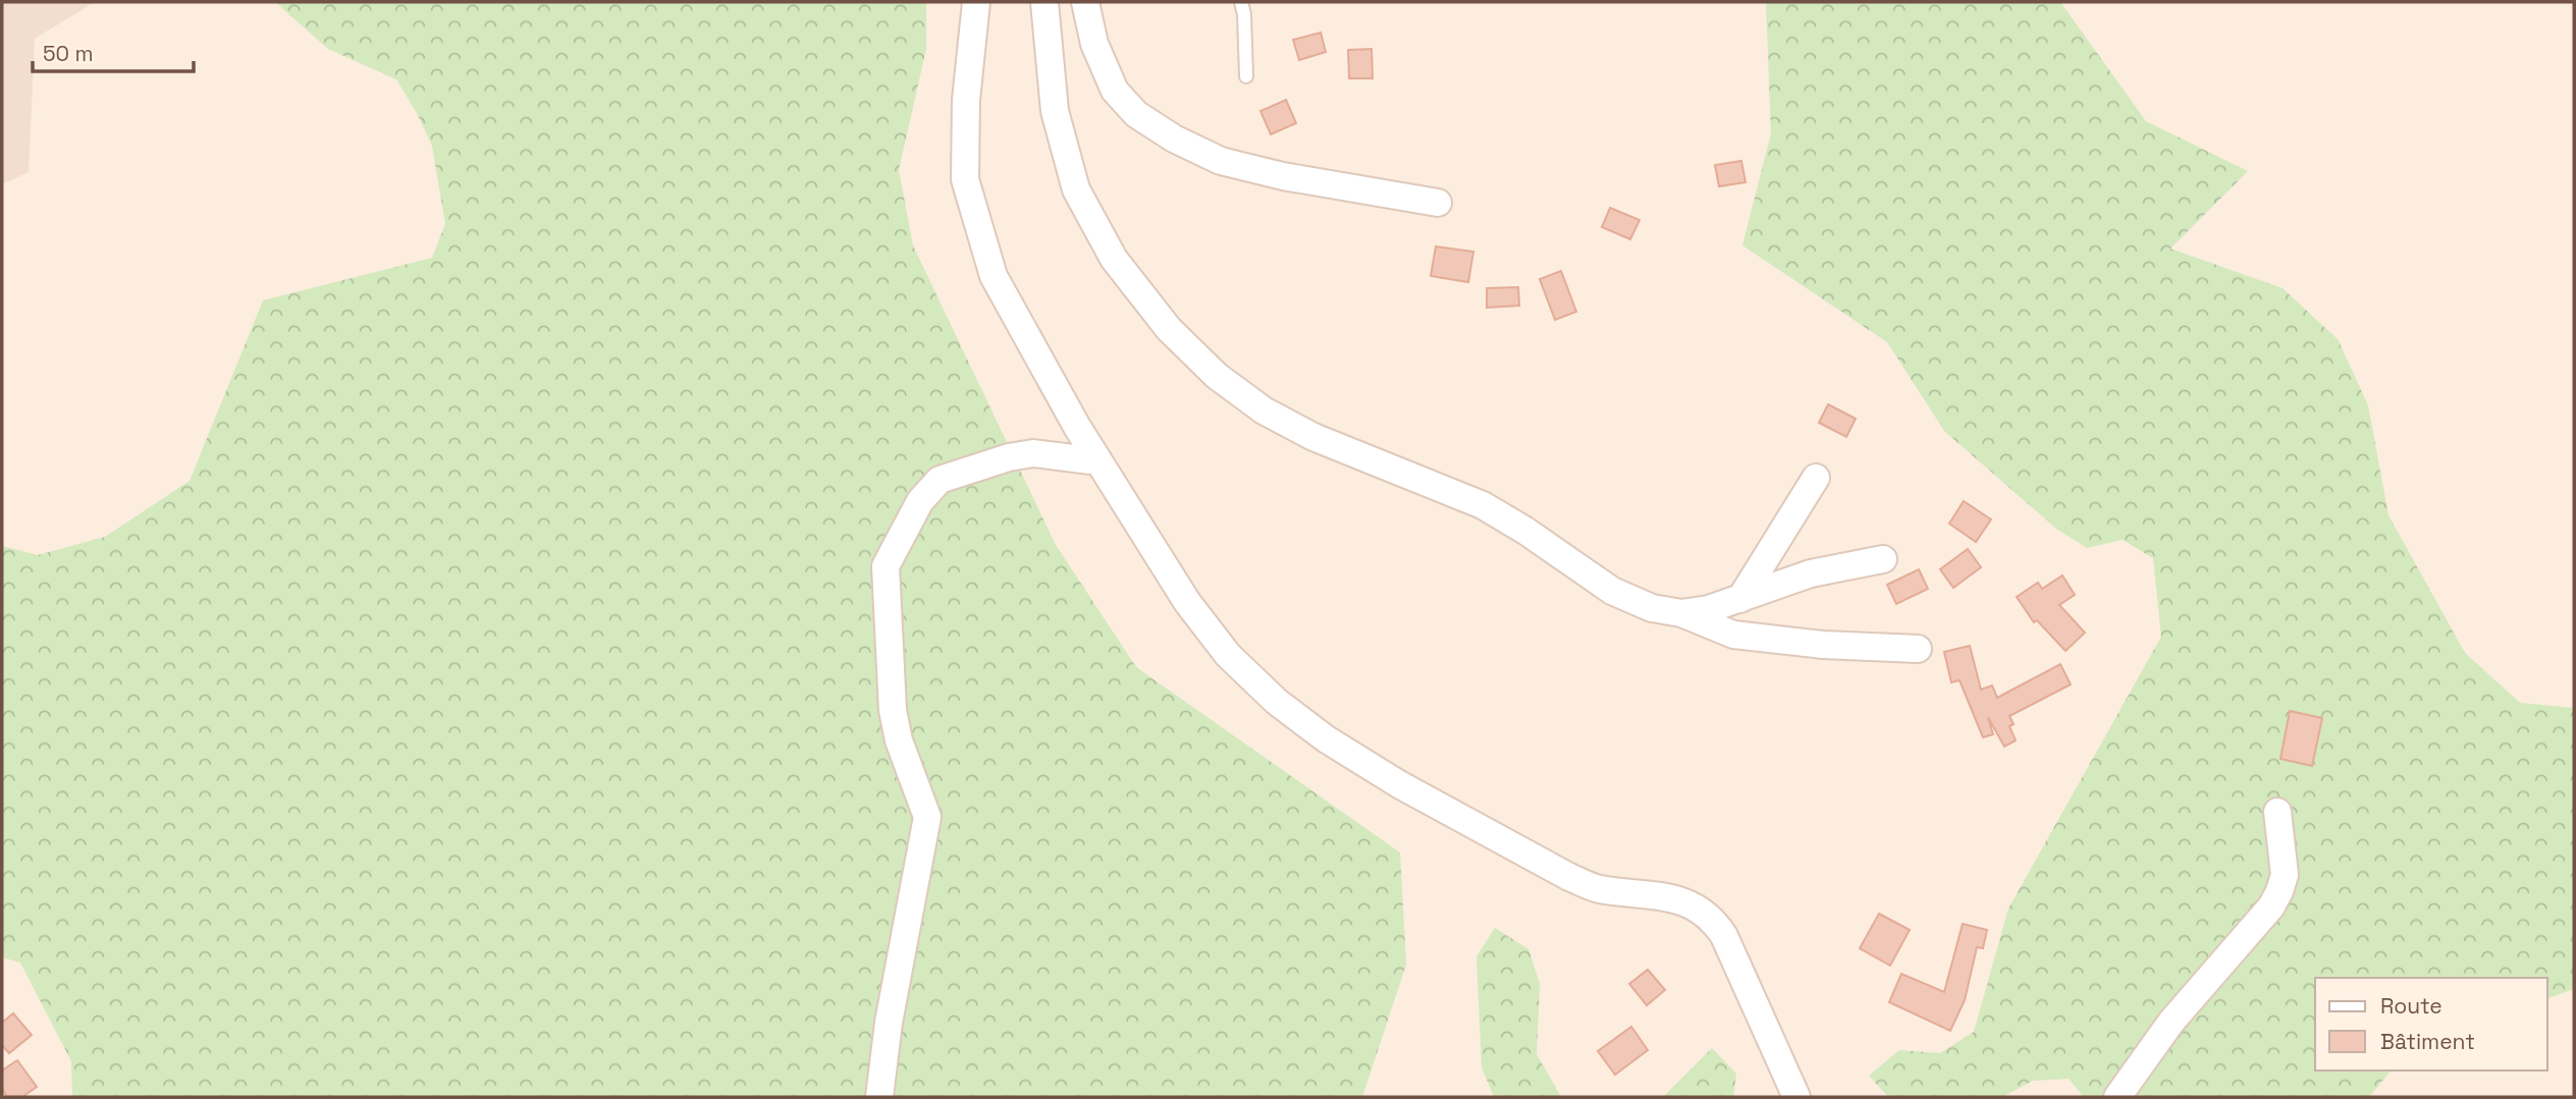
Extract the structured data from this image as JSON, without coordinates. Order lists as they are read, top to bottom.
{
  "legend": ["Route", "Bâtiment"],
  "scale_bar": "50 m"
}
